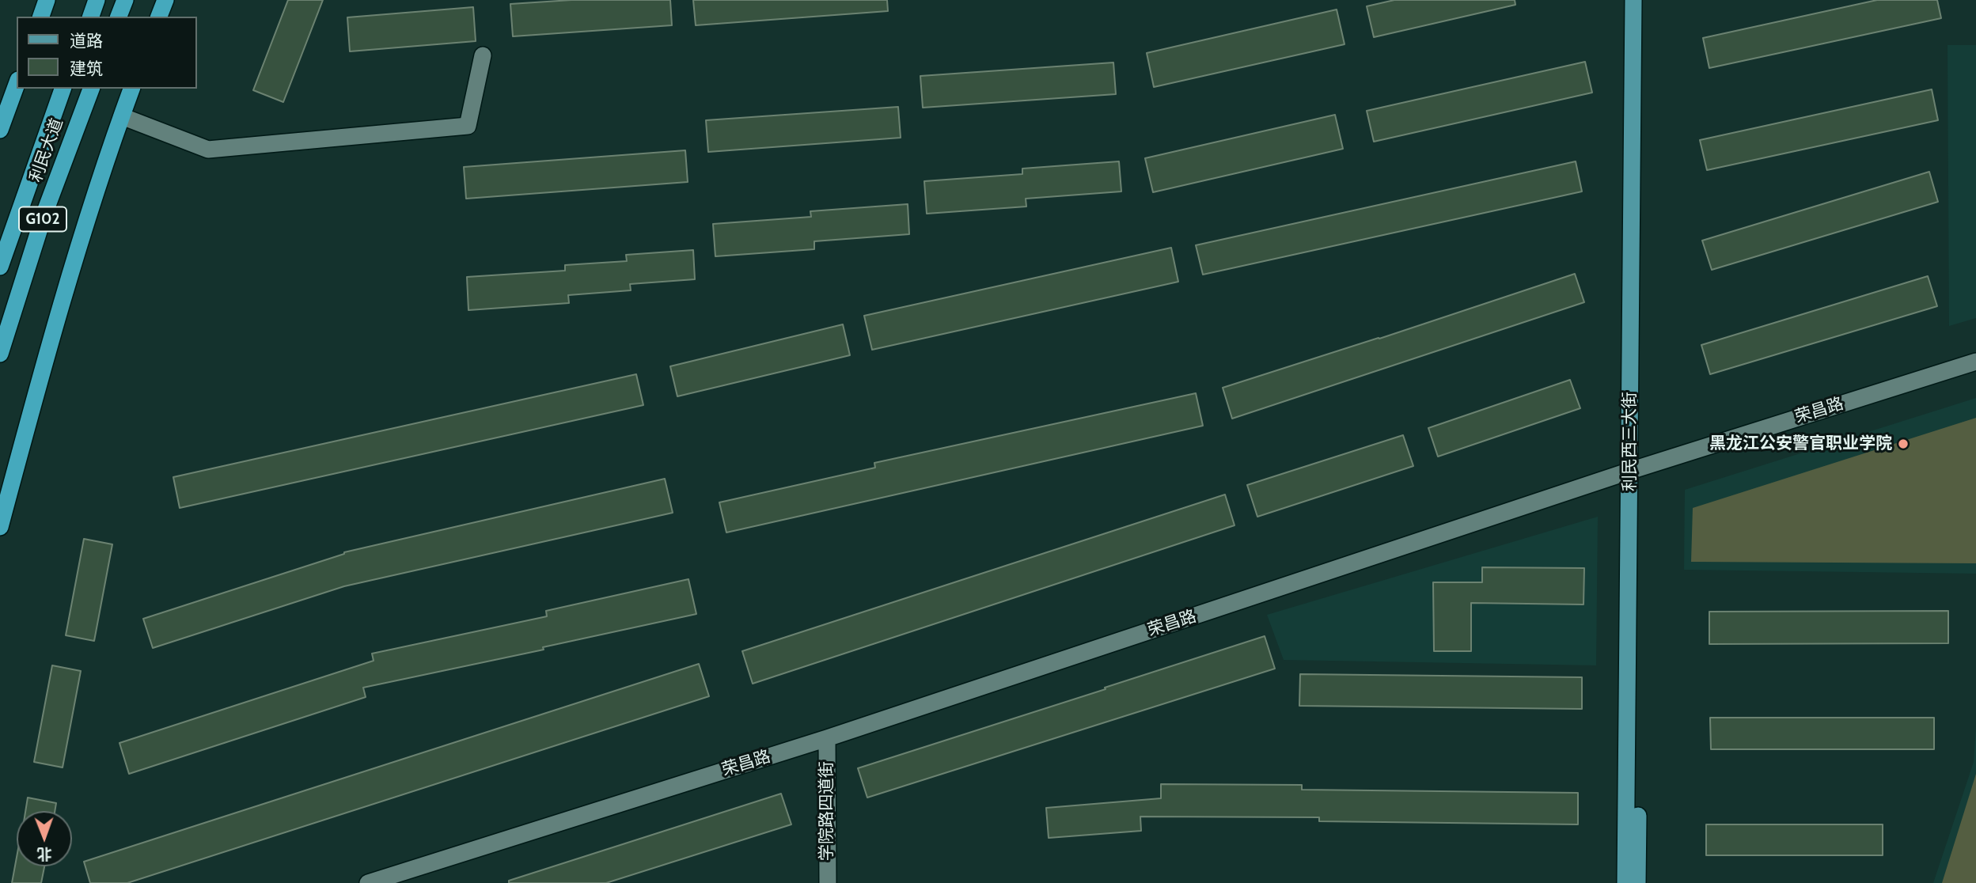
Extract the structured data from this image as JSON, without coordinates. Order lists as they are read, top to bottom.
{
  "streets": {
    "highway": ["利民大道", "G102"],
    "main road": ["利民西三大街"],
    "street": ["荣昌路", "学院路四道街"]
  },
  "crossings": [
    ["荣昌路", "利民西三大街"],
    ["荣昌路", "学院路四道街"]
  ],
  "places": ["黑龙江公安警官职业学院"],
  "legend": ["道路", "建筑"],
  "north": "bottom"
}
